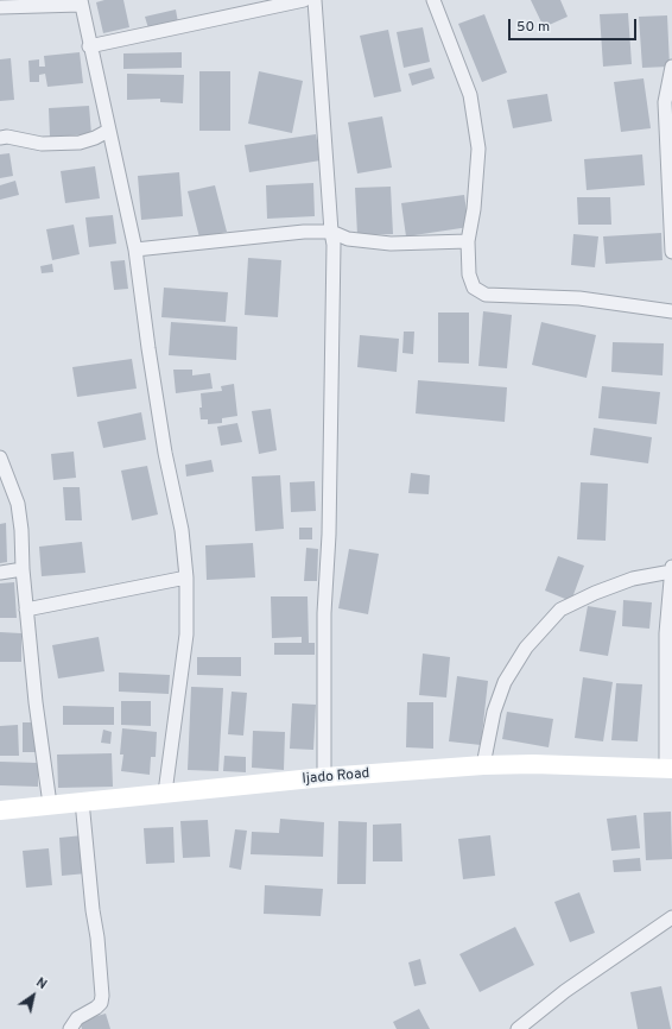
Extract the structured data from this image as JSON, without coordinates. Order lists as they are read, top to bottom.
{
  "streets": {
    "street": ["Ijado Road"]
  },
  "scale_bar": "50 m",
  "north": "top right"
}
